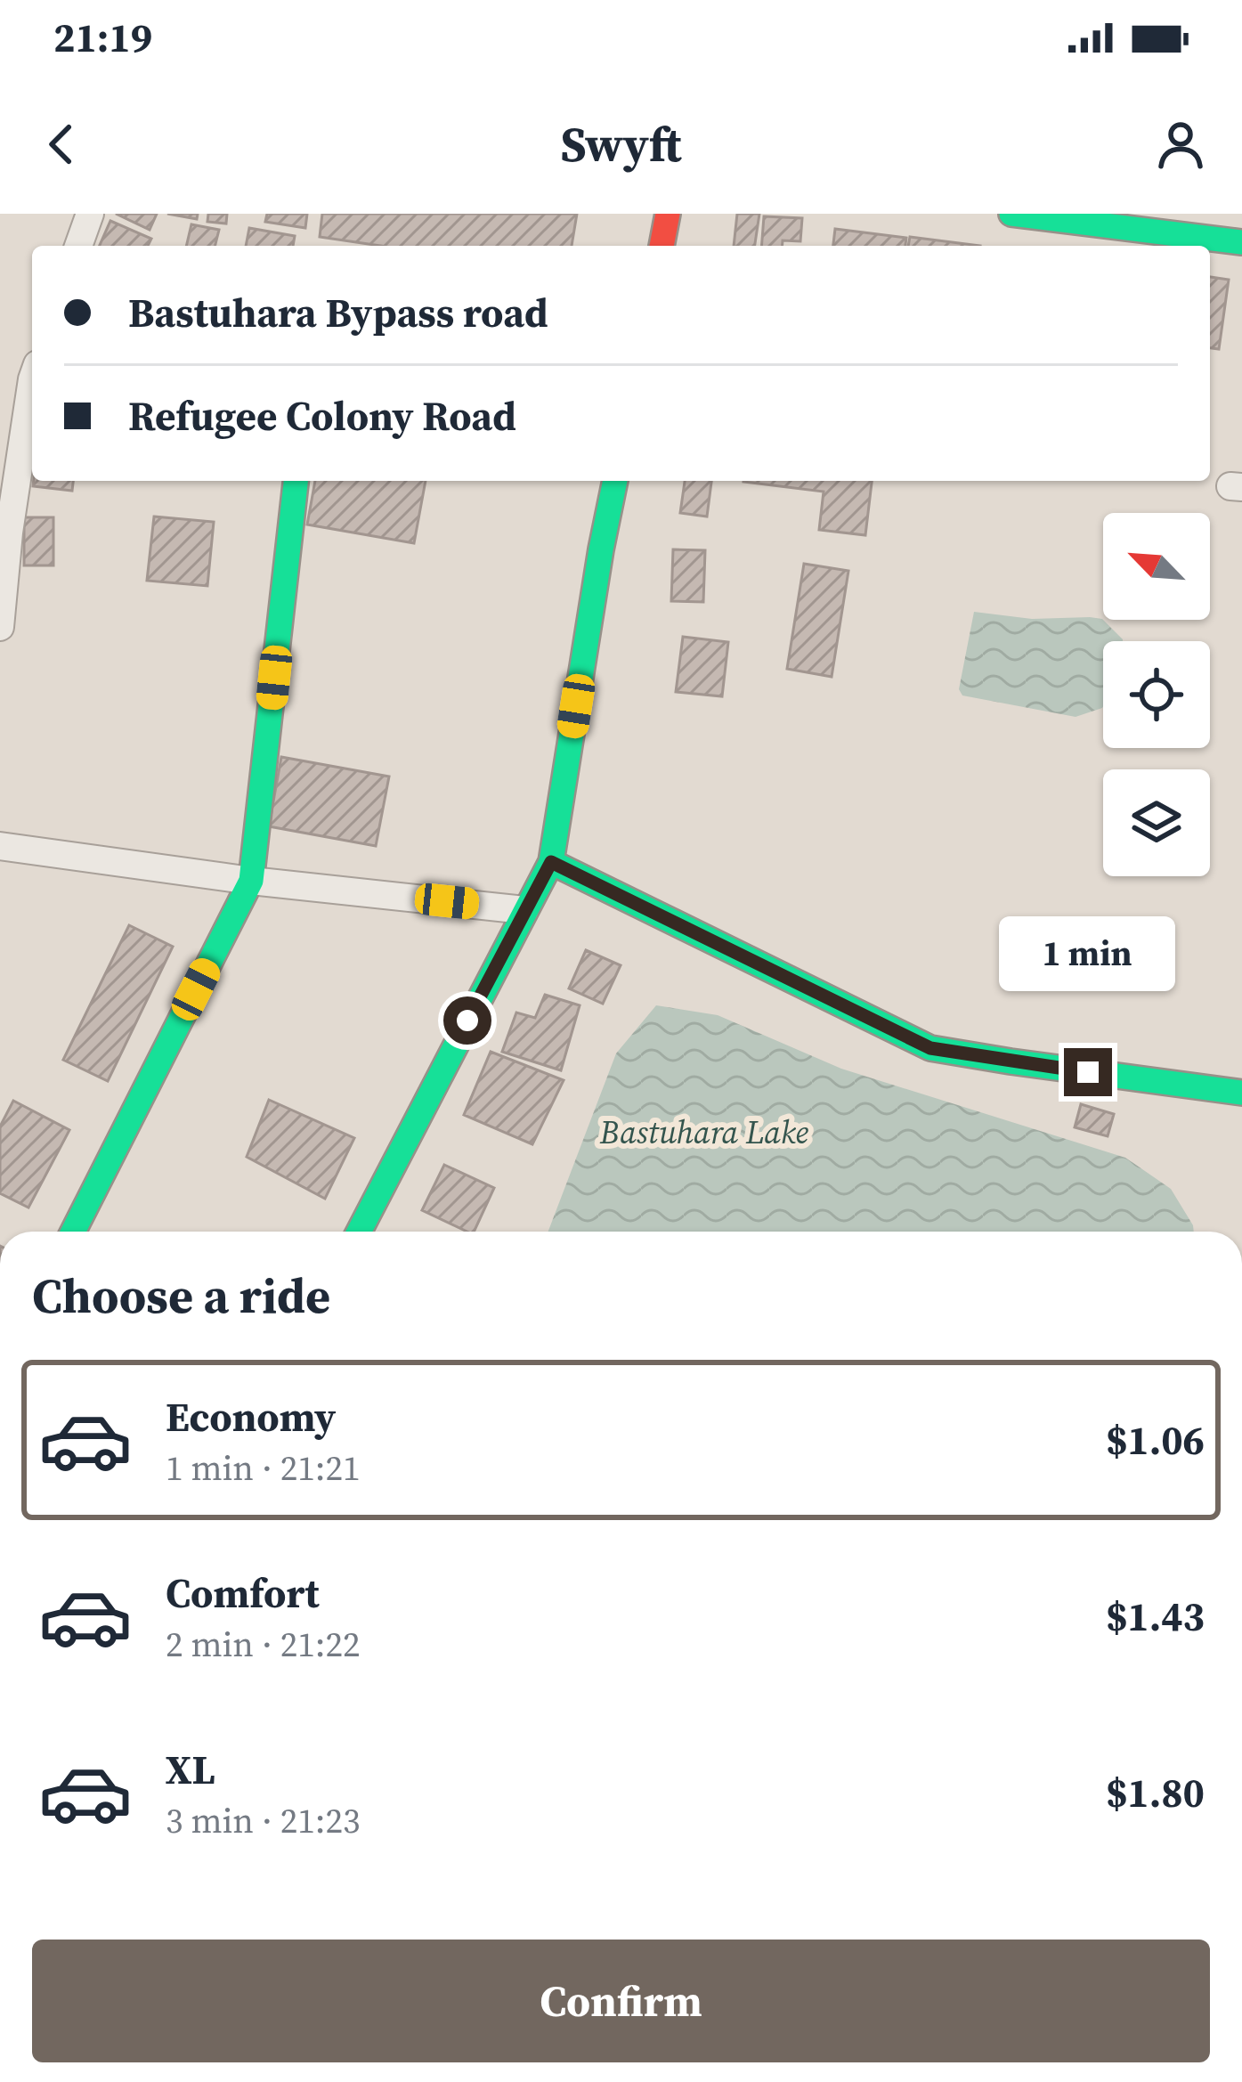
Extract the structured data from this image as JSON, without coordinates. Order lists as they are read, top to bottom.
{
  "water": ["Bastuhara Lake"],
  "north": "top left",
  "page": {
    "status": "21:19",
    "header": "Swyft",
    "banner": ["Bastuhara Bypass road", "Refugee Colony Road"],
    "bubble": "1 min",
    "heading": "Choose a ride",
    "list": [
      {
        "name": "Economy",
        "note": "1 min · 21:21",
        "value": "$1.06"
      },
      {
        "name": "Comfort",
        "note": "2 min · 21:22",
        "value": "$1.43"
      },
      {
        "name": "XL",
        "note": "3 min · 21:23",
        "value": "$1.80"
      }
    ],
    "buttons": "Confirm"
  }
}
